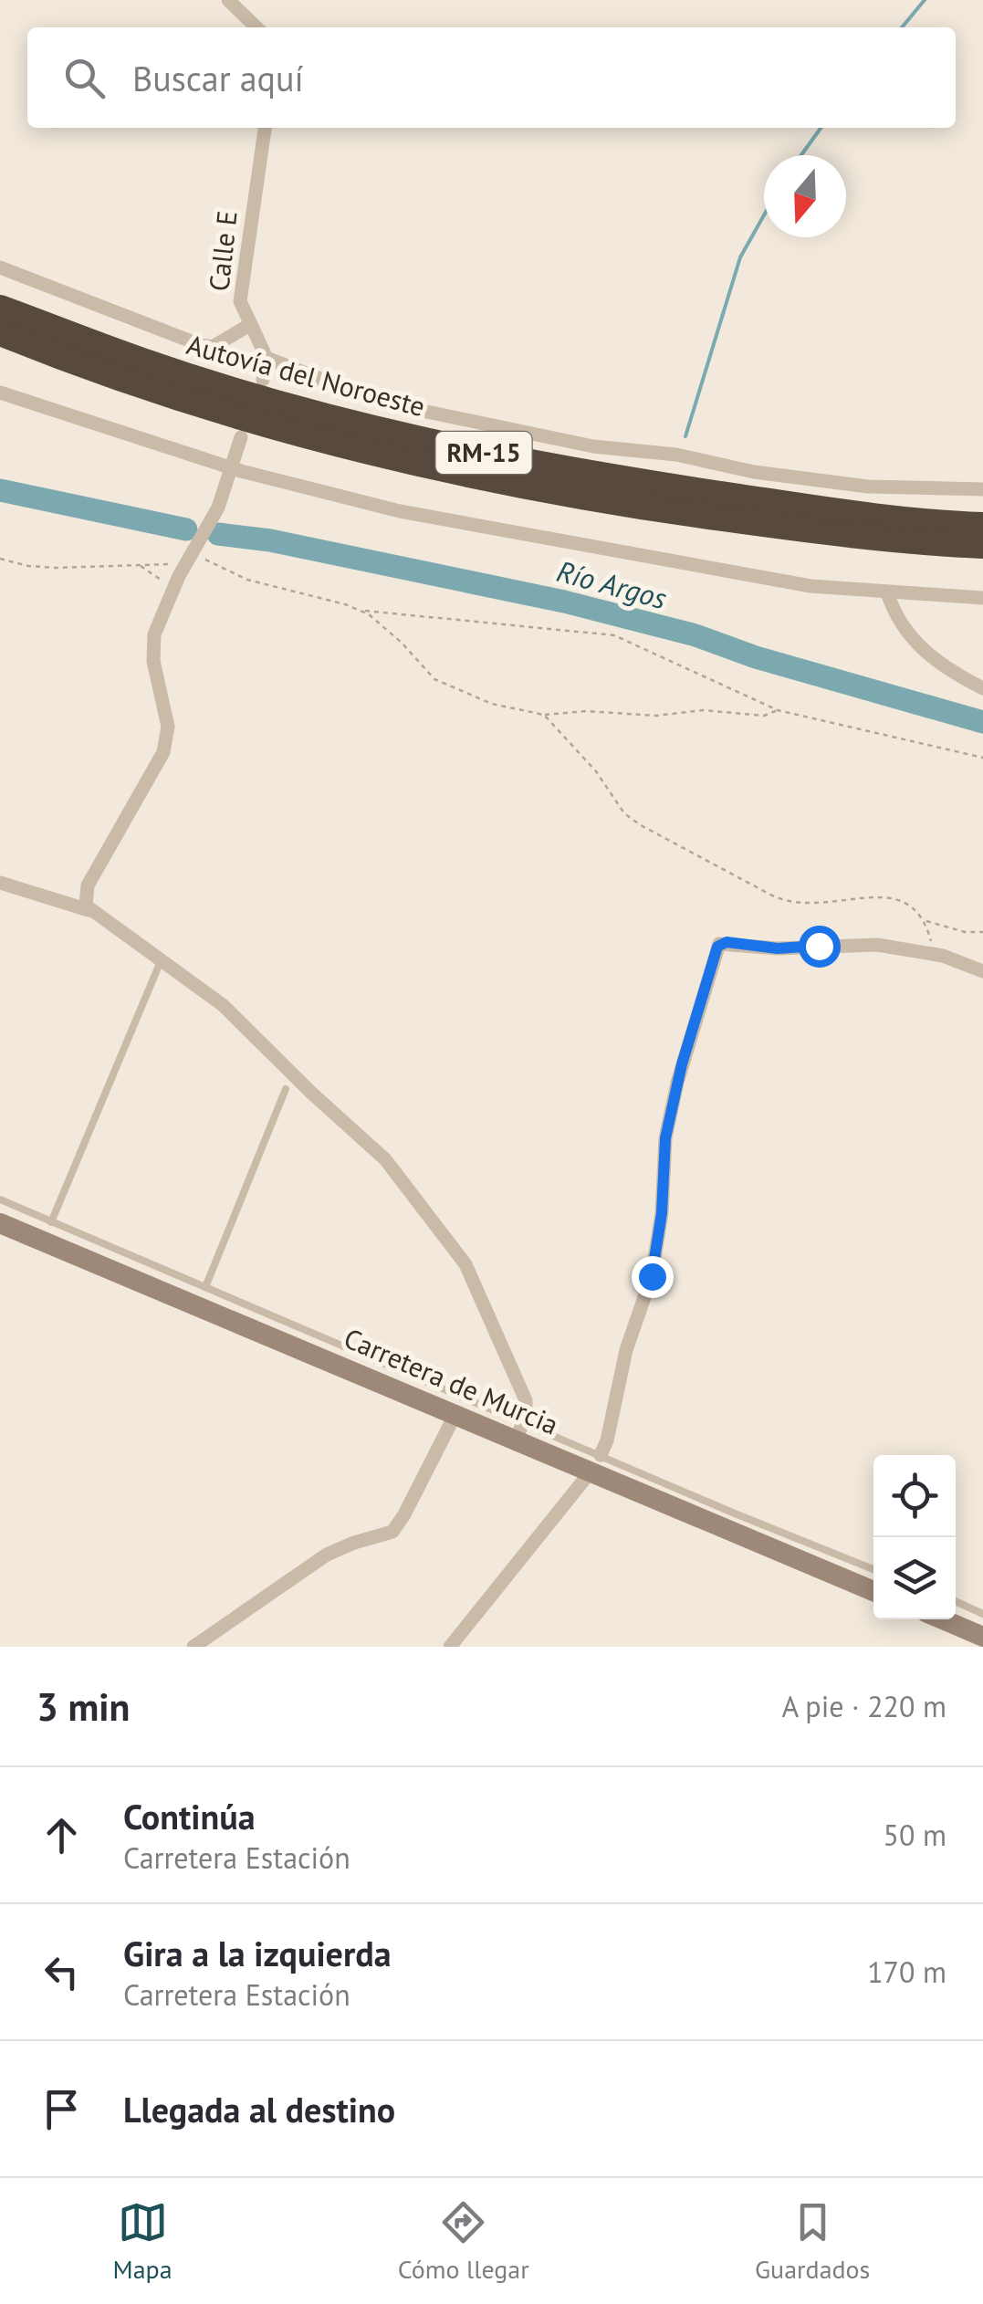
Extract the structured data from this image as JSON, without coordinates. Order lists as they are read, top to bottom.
{
  "streets": {
    "highway": ["Autovía del Noroeste", "RM-15"],
    "main road": ["Carretera de Murcia"],
    "street": ["Calle E"]
  },
  "water": ["Río Argos"],
  "north": "bottom",
  "page": {
    "search": "Buscar aquí",
    "heading": ["3 min", "A pie · 220 m"],
    "list": [
      ["Continúa", "Carretera Estación", "50 m"],
      ["Gira a la izquierda", "Carretera Estación", "170 m"],
      "Llegada al destino"
    ],
    "nav": ["Mapa", "Cómo llegar", "Guardados"]
  }
}
